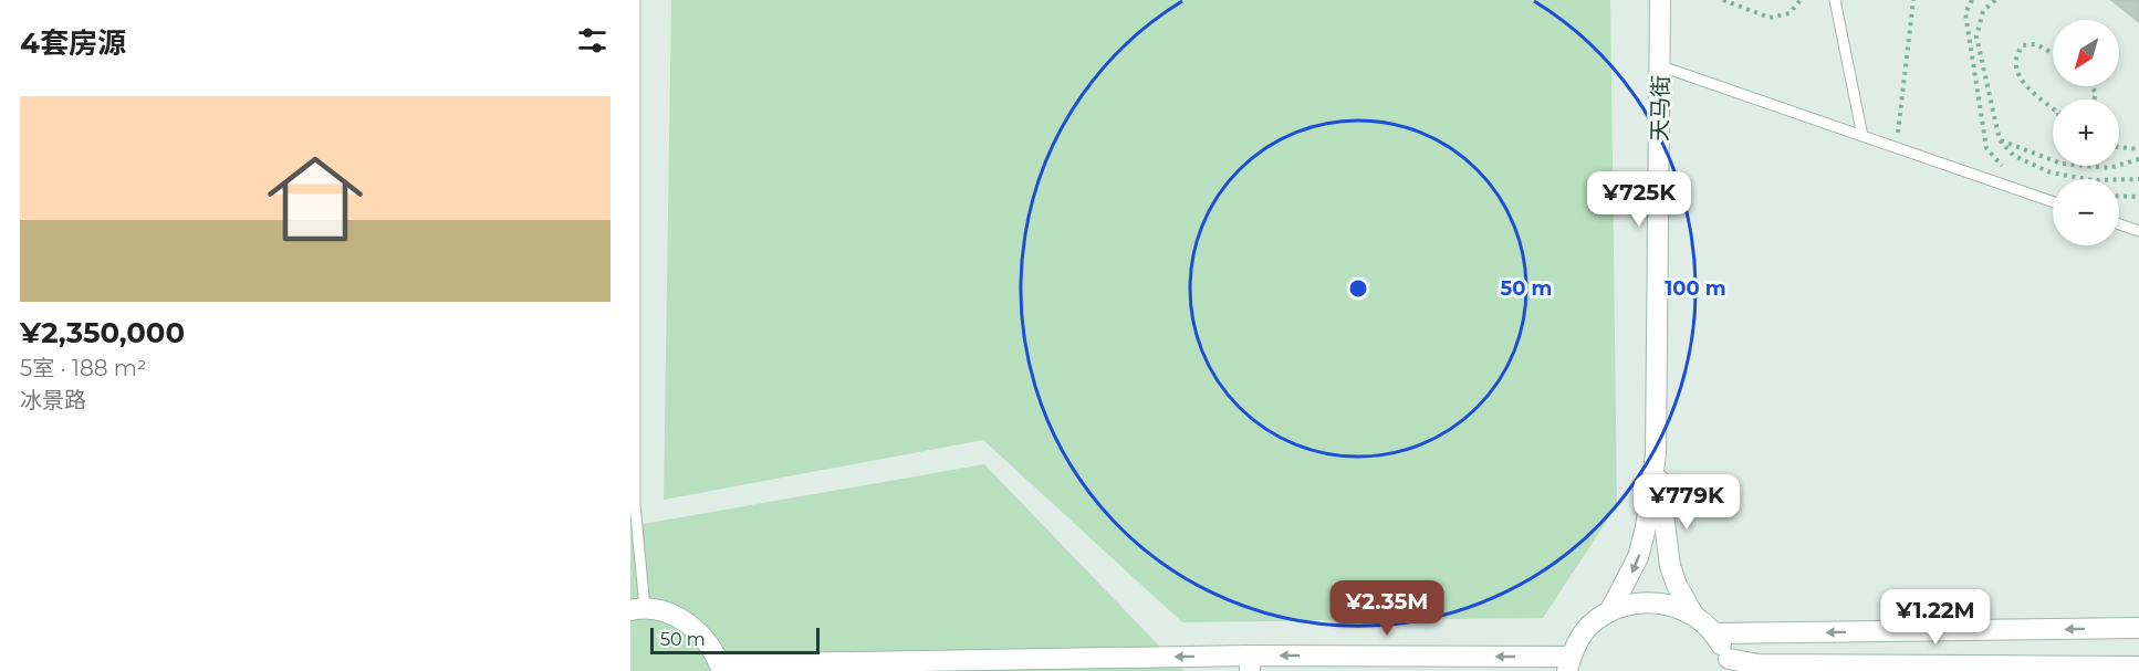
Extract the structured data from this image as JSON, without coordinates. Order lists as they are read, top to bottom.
{
  "streets": {
    "main road": ["天马街"]
  },
  "scale_bar": "50 m",
  "north": "bottom left",
  "page": {
    "heading": "4套房源",
    "map_buttons": ["+", "−"],
    "list": [
      {
        "name": "¥2,350,000",
        "note": "5室 · 188 m² · 冰景路"
      }
    ],
    "price": [
      "¥725K",
      "¥779K",
      "¥2.35M",
      "¥1.22M"
    ],
    "scale": "50 m"
  },
  "rings": ["50 m", "100 m"]
}
